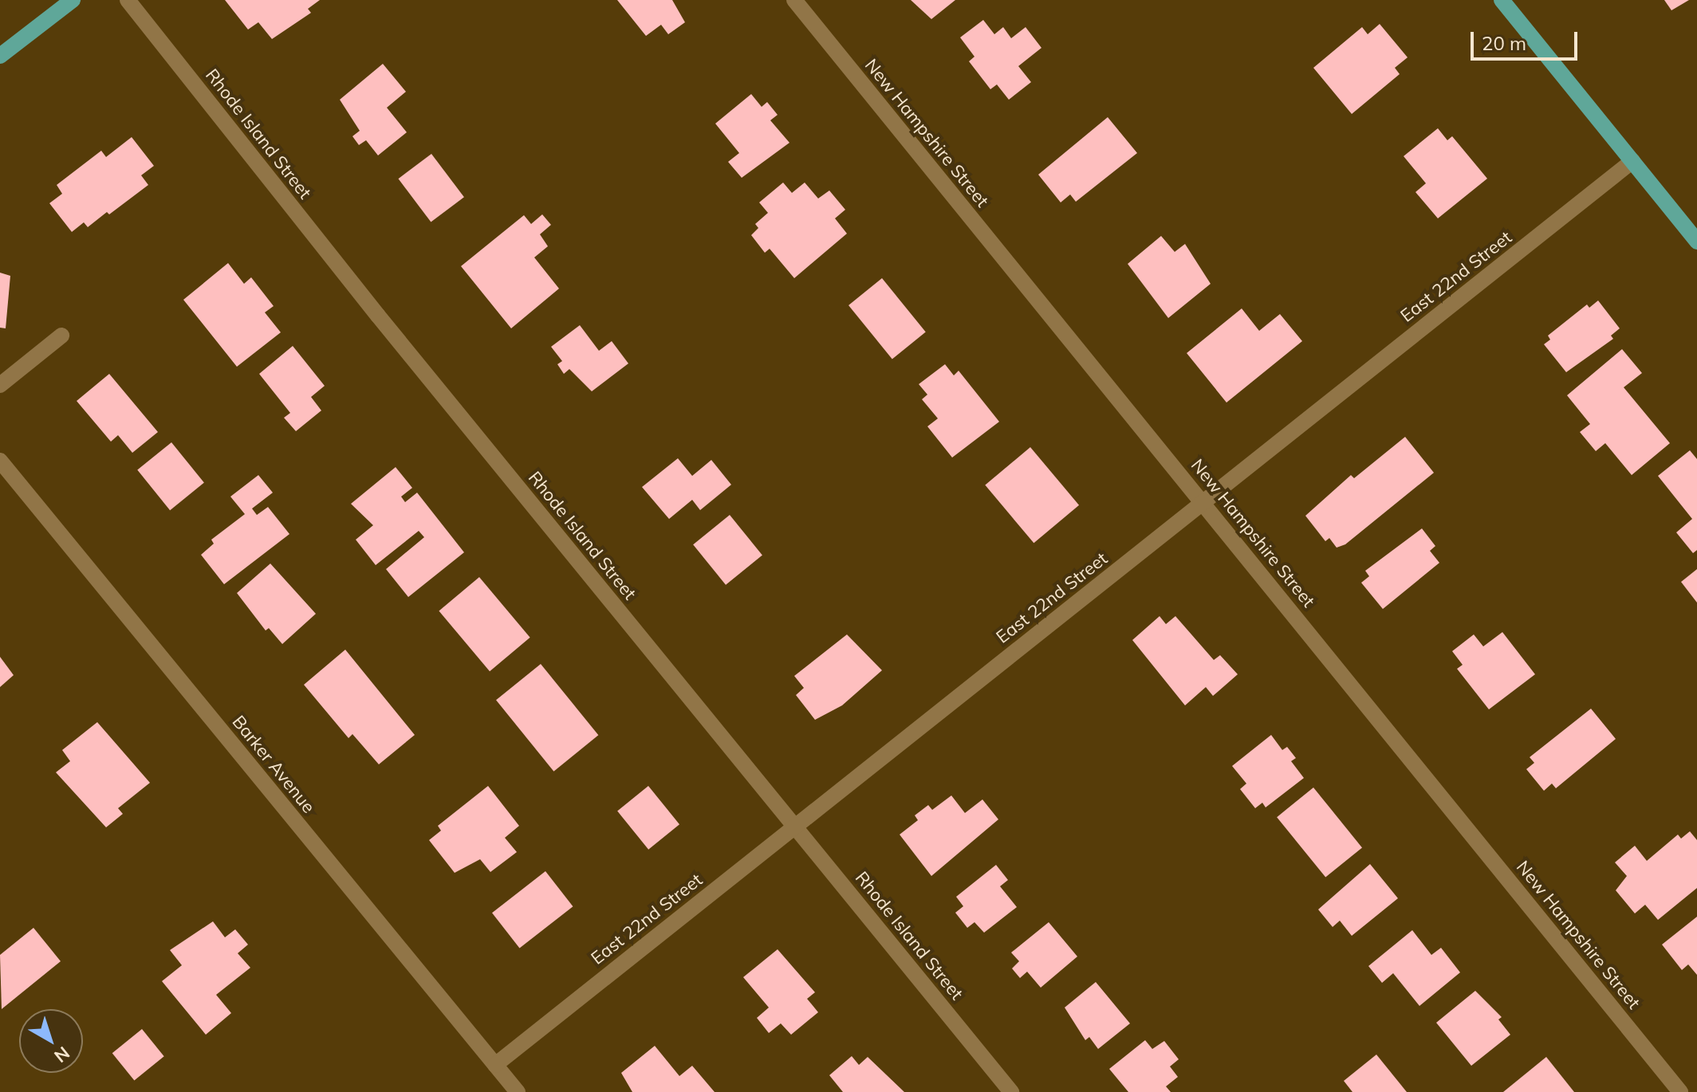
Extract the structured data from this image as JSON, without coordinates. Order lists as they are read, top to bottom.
{
  "streets": {
    "street": [
      "New Hampshire Street",
      "Rhode Island Street",
      "East 22nd Street",
      "Barker Avenue"
    ]
  },
  "crossings": [
    ["New Hampshire Street", "East 22nd Street"],
    ["Rhode Island Street", "East 22nd Street"],
    ["East 22nd Street", "Barker Avenue"]
  ],
  "scale_bar": "20 m",
  "north": "bottom right"
}
